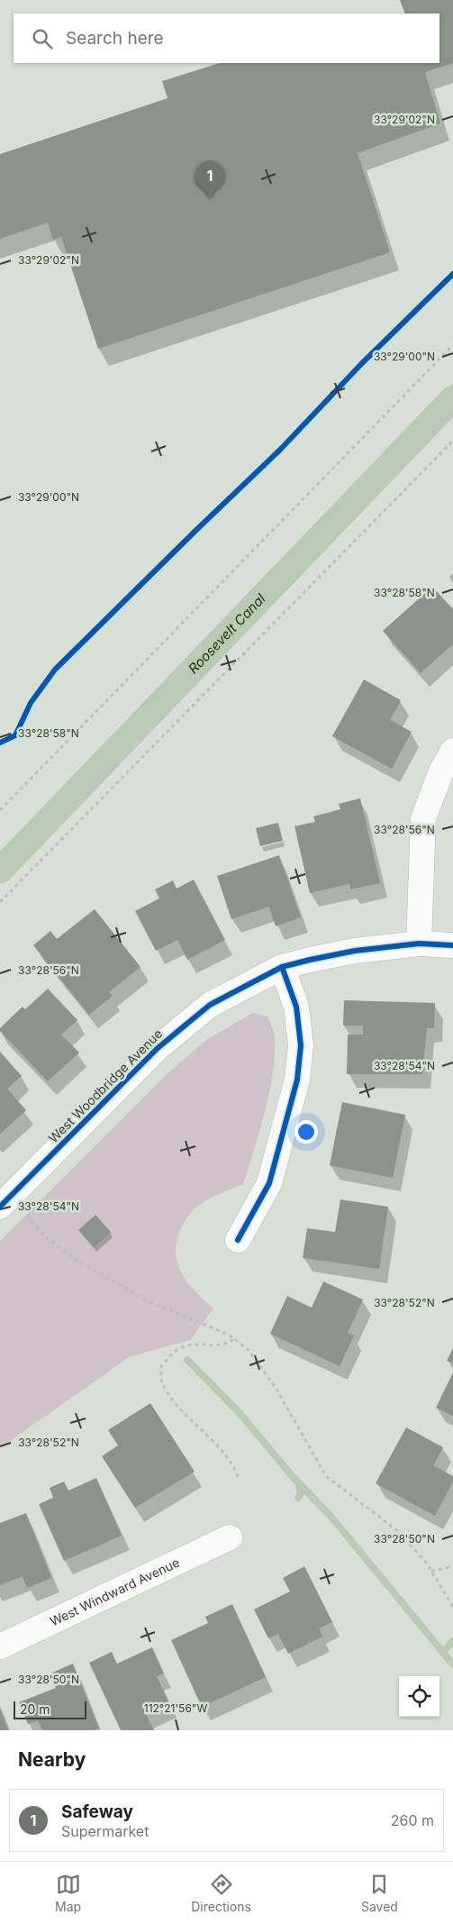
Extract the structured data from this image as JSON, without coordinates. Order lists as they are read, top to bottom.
{
  "streets": {
    "street": ["West Woodbridge Avenue", "West Windward Avenue"]
  },
  "water": ["Roosevelt Canal"],
  "scale_bar": "20 m",
  "page": {
    "search": "Search here",
    "pins": "1",
    "scale": "20 m",
    "heading": "Nearby",
    "list": [
      {
        "mark": "1",
        "name": "Safeway",
        "note": "Supermarket",
        "value": "260 m"
      }
    ],
    "nav": ["Map", "Directions", "Saved"]
  },
  "coordinates": [
    "33°29'02\"N",
    "33°29'00\"N",
    "33°28'58\"N",
    "33°28'56\"N",
    "33°28'54\"N",
    "33°28'52\"N",
    "33°28'50\"N",
    "112°21'56\"W"
  ]
}
